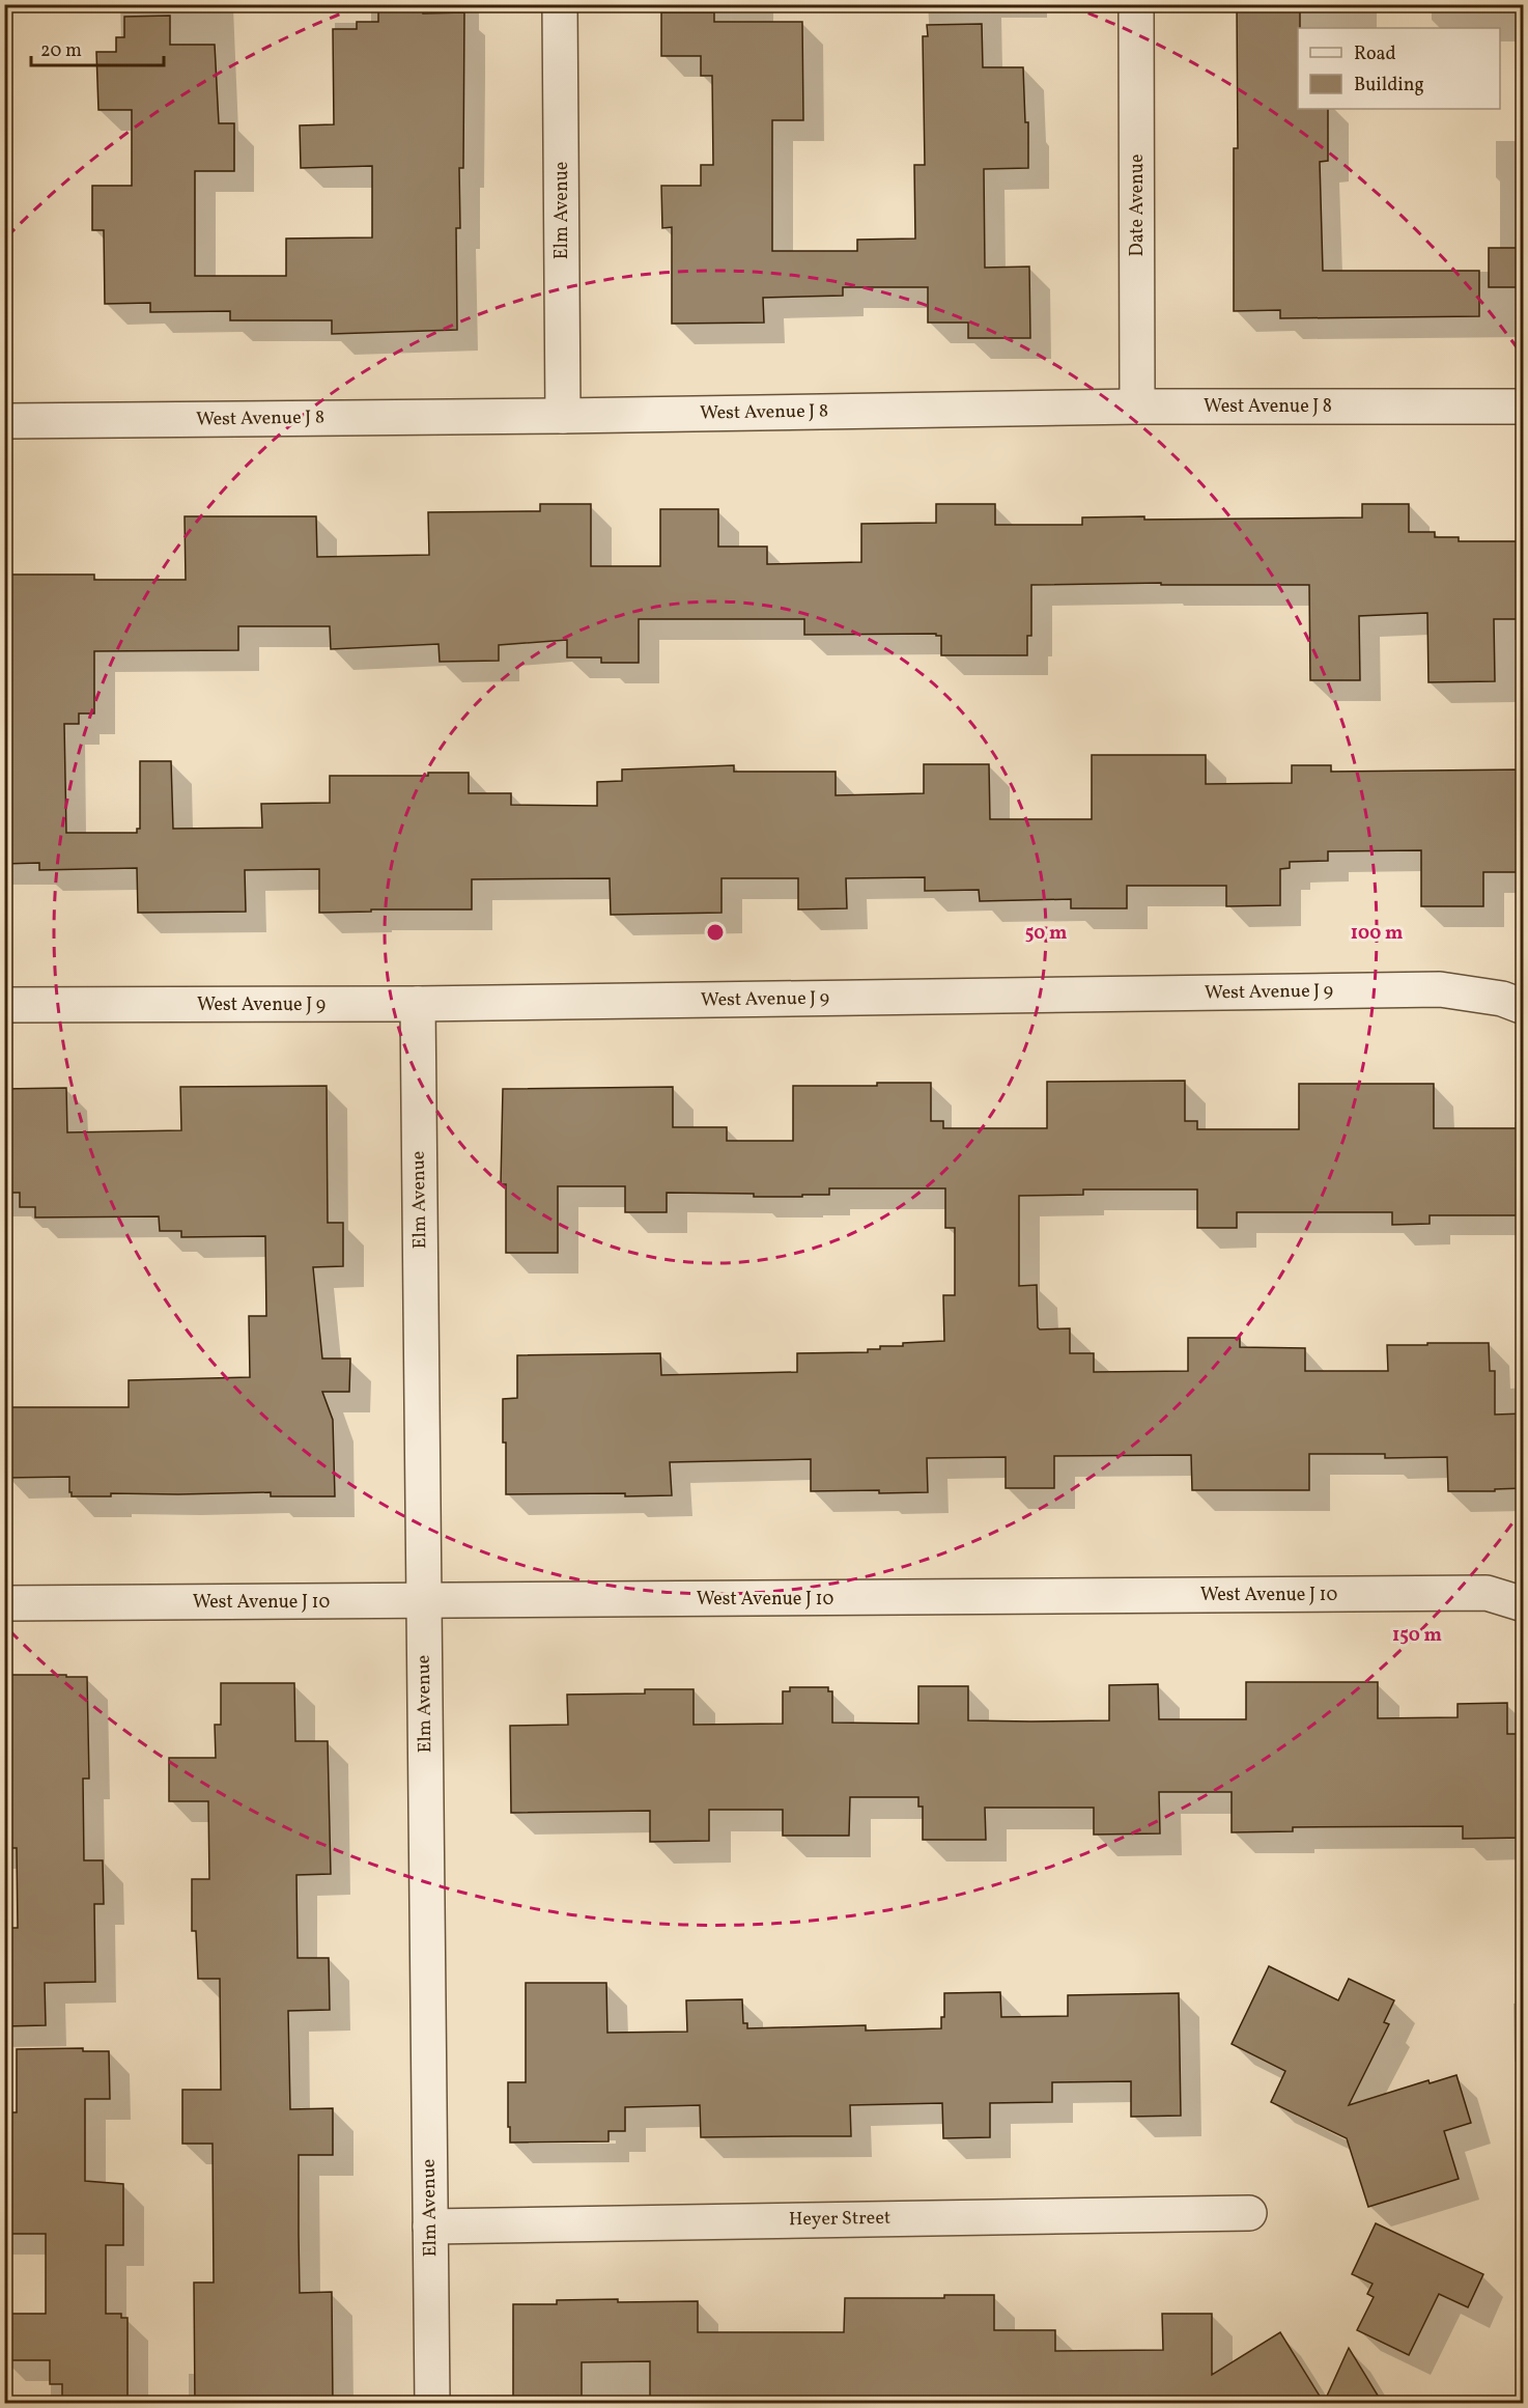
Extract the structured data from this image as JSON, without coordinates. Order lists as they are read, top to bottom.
{
  "streets": {
    "street": [
      "Date Avenue",
      "Elm Avenue",
      "West Avenue J 8",
      "West Avenue J 9",
      "West Avenue J 10",
      "Heyer Street"
    ]
  },
  "crossings": [
    ["Date Avenue", "West Avenue J 8"],
    ["Elm Avenue", "West Avenue J 8"],
    ["Elm Avenue", "West Avenue J 9"],
    ["Elm Avenue", "West Avenue J 10"],
    ["Elm Avenue", "Heyer Street"]
  ],
  "legend": ["Road", "Building"],
  "scale_bar": "20 m",
  "rings": ["50 m", "100 m", "150 m"]
}
